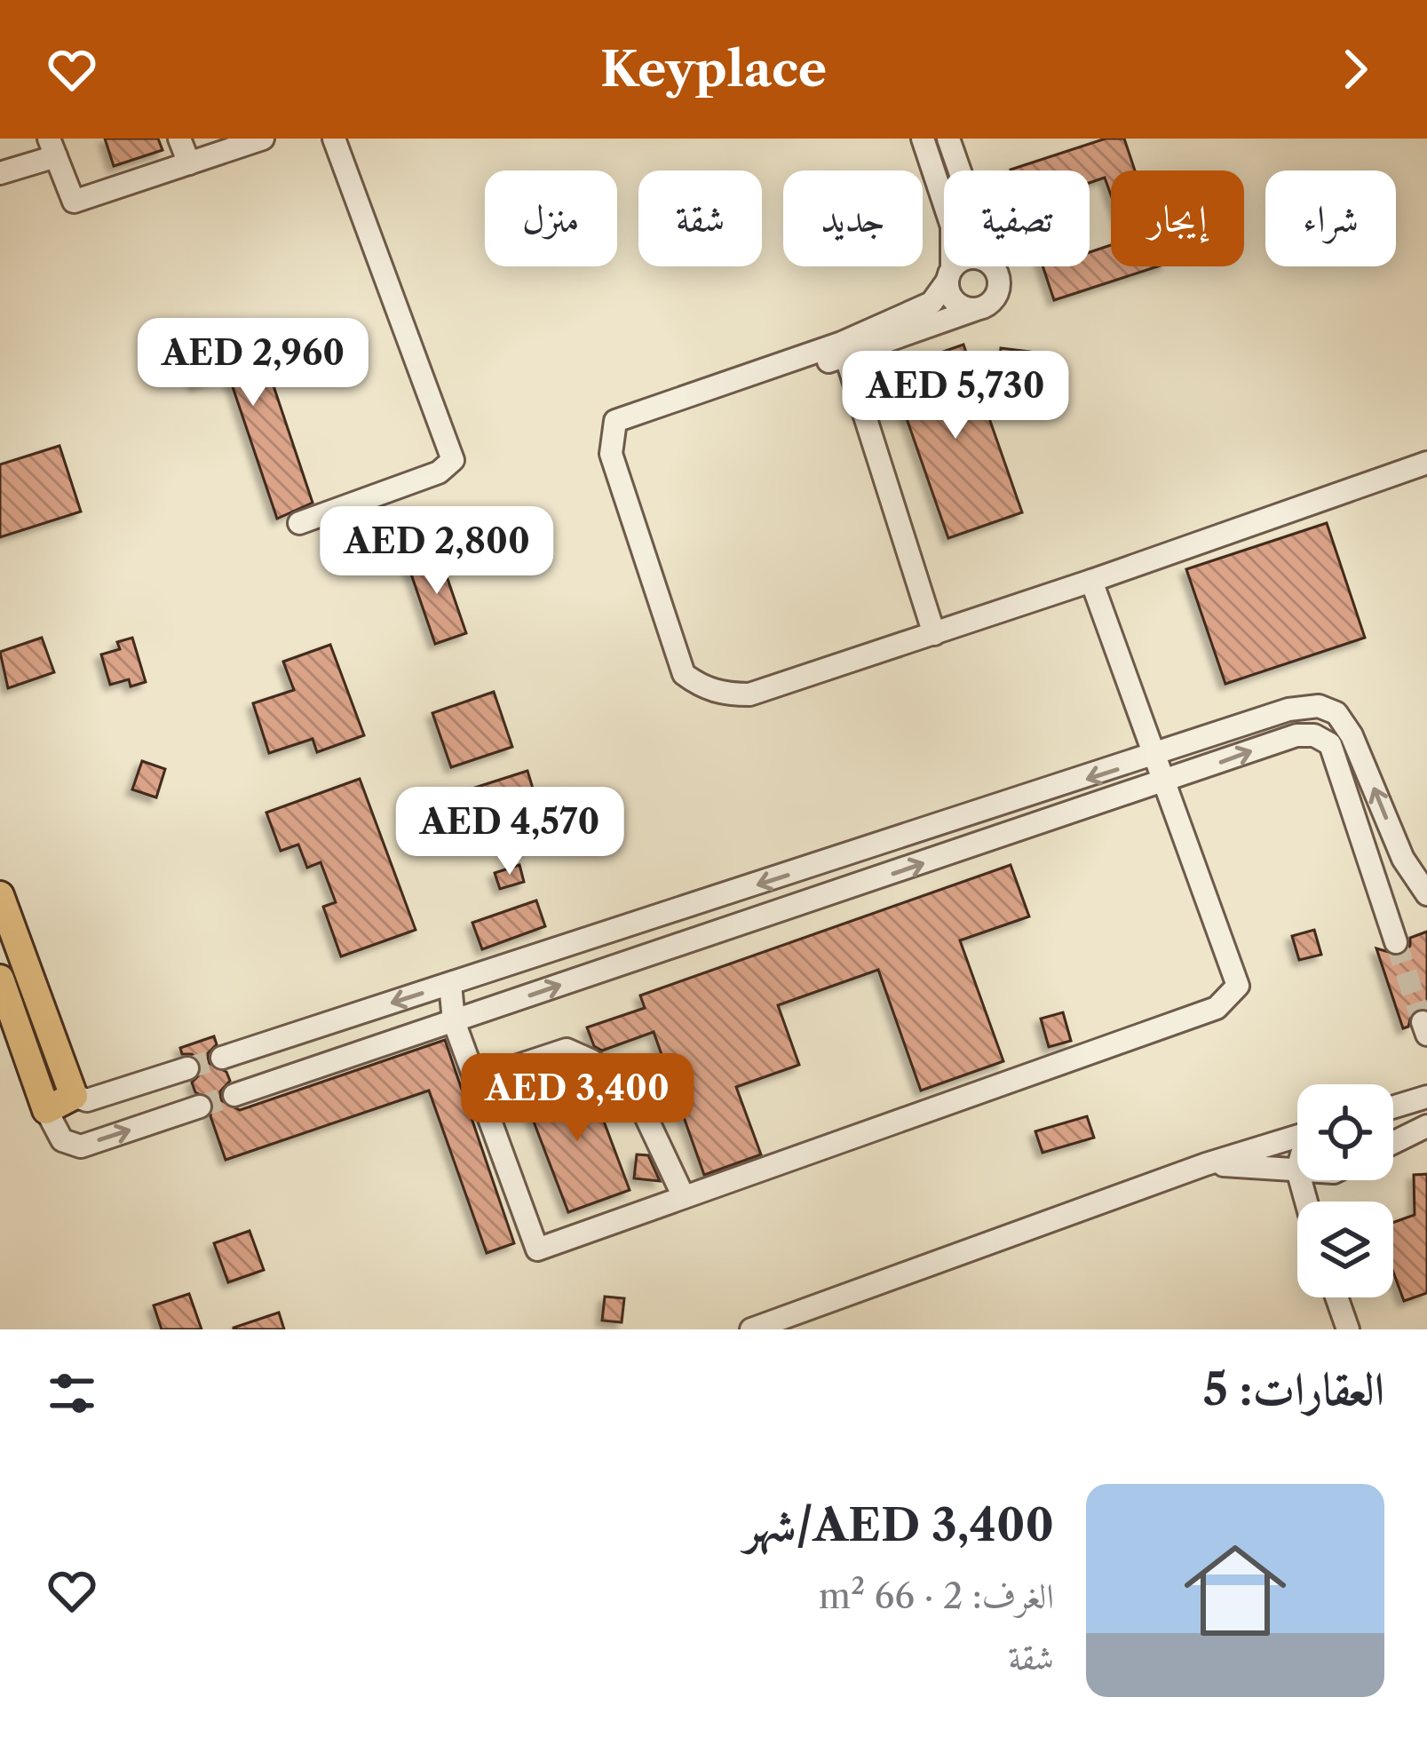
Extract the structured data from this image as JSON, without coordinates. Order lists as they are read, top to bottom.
{
  "page": {
    "header": "Keyplace",
    "chip": [
      "شراء",
      "إيجار",
      "تصفية",
      "جديد",
      "شقة",
      "منزل"
    ],
    "price": [
      "AED 2,960",
      "AED 5,730",
      "AED 2,800",
      "AED 4,570",
      "AED 3,400"
    ],
    "heading": "العقارات: 5",
    "list": [
      {
        "name": "AED 3,400/شهر",
        "note": "الغرف: 2 · 66 m² · شقة"
      }
    ]
  }
}
